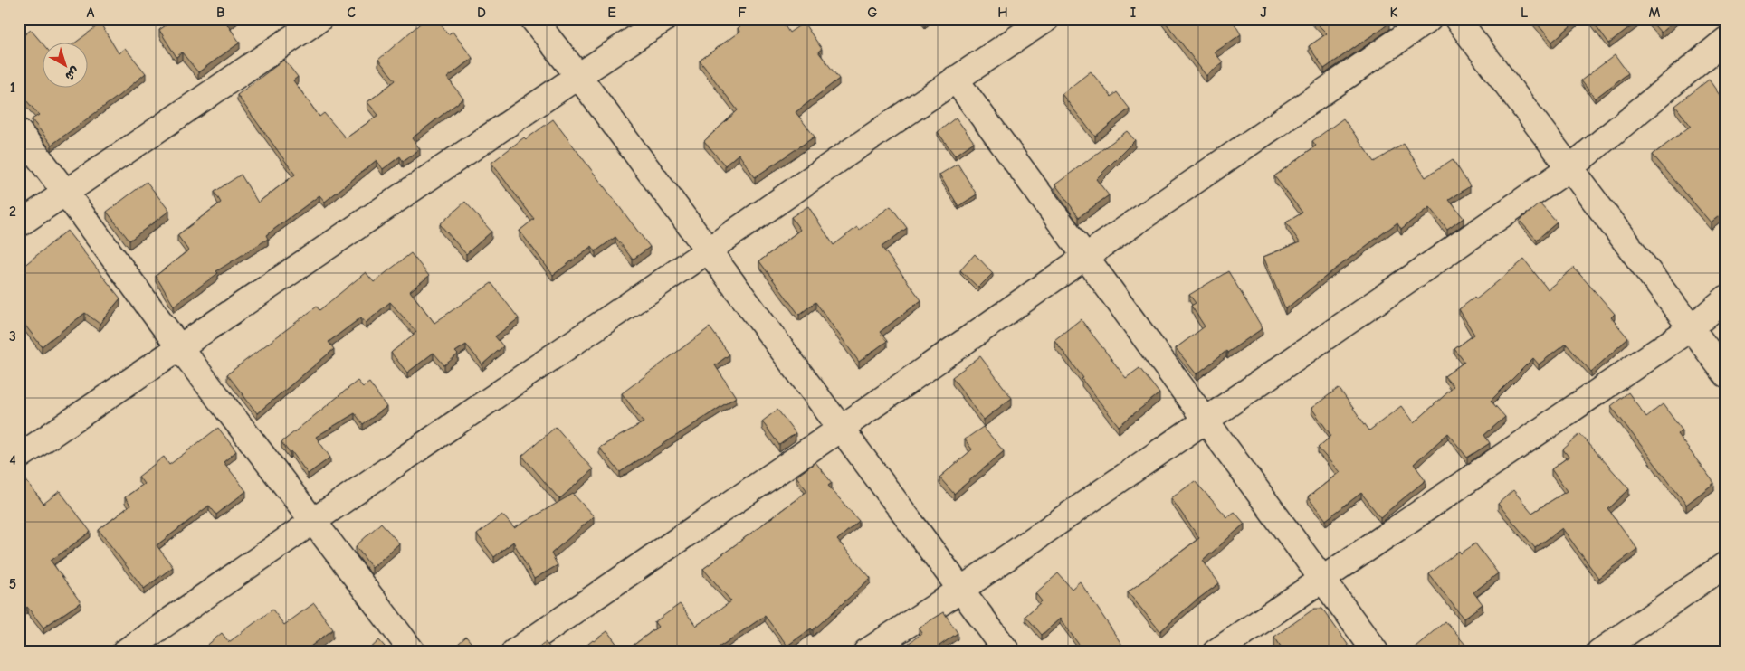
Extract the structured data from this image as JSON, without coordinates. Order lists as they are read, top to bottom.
{
  "north": "bottom right",
  "grid": {
    "columns": [
      "A",
      "B",
      "C",
      "D",
      "E",
      "F",
      "G",
      "H",
      "I",
      "J",
      "K",
      "L",
      "M"
    ],
    "rows": [
      "1",
      "2",
      "3",
      "4",
      "5"
    ]
  }
}
